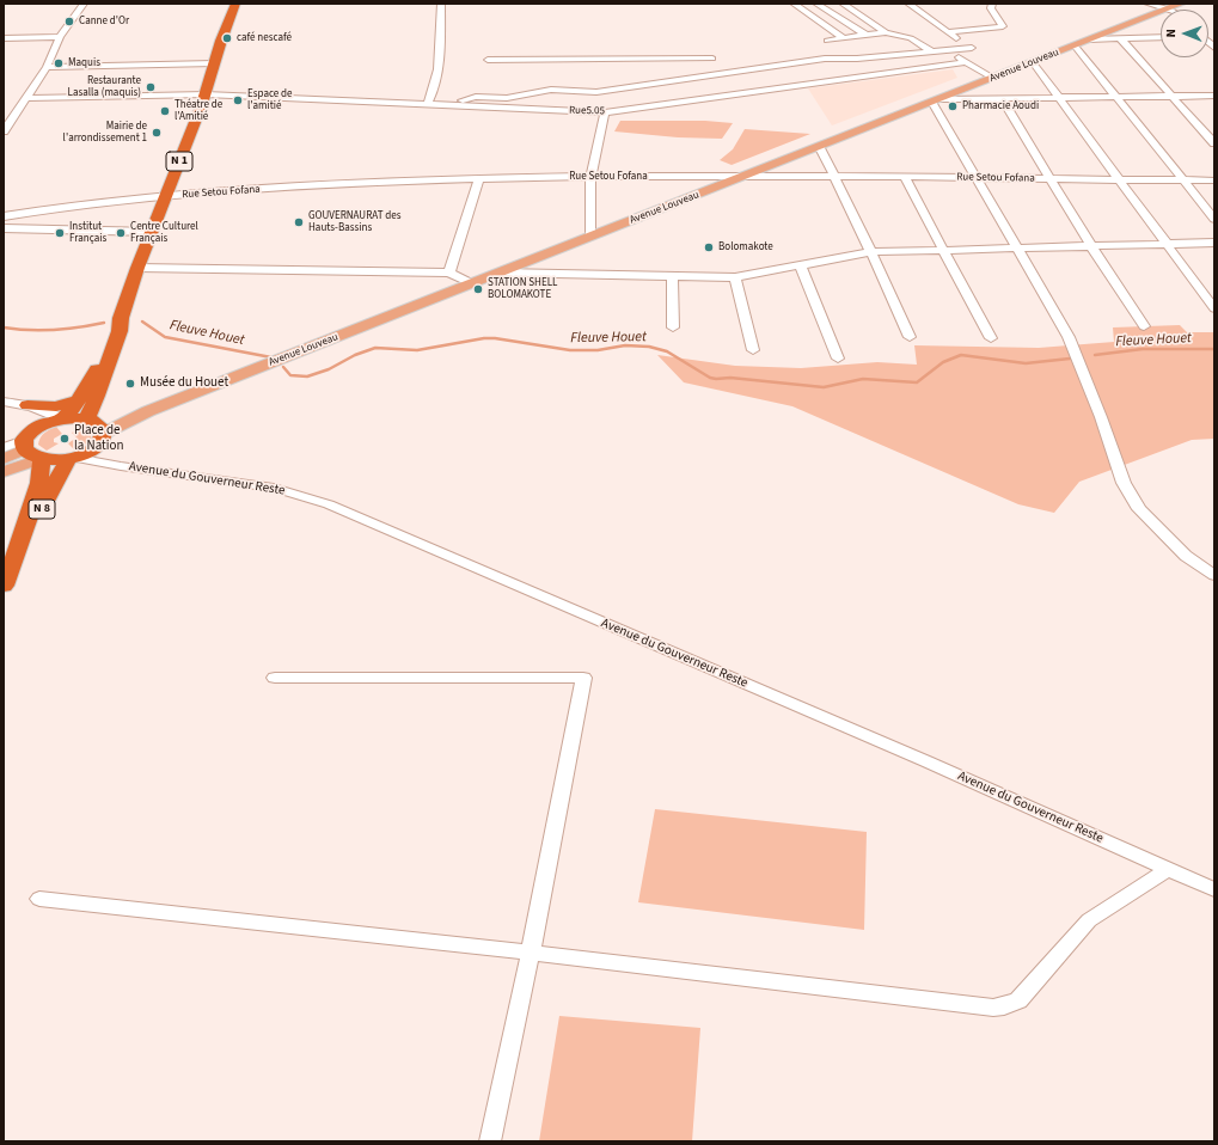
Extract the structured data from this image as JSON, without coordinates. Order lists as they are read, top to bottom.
{
  "streets": {
    "highway": ["N 1", "N 8"],
    "main road": ["Avenue Louveau"],
    "street": ["Rue5.05", "Rue Setou Fofana", "Avenue du Gouverneur Reste"]
  },
  "crossings": [
    ["Avenue Louveau", "N 1"],
    ["Avenue Louveau", "Rue Setou Fofana"],
    ["Avenue Louveau", "Avenue du Gouverneur Reste"],
    ["Rue5.05", "N 1"],
    ["N 1", "Rue Setou Fofana"],
    ["N 1", "Avenue du Gouverneur Reste"],
    ["Avenue du Gouverneur Reste", "N 8"]
  ],
  "water": ["Fleuve Houet"],
  "places": [
    "Canne d'Or",
    "café nescafé",
    "Maquis",
    "Restaurante Lasalla (maquis)",
    "Espace de l'amitié",
    "Pharmacie Aoudi",
    "Théatre de l'Amitié",
    "Mairie de l'arrondissement 1",
    "GOUVERNAURAT des Hauts-Bassins",
    "Institut Français",
    "Centre Culturel Français",
    "Bolomakote",
    "STATION SHELL BOLOMAKOTE",
    "Musée du Houet",
    "Place de la Nation"
  ],
  "north": "left"
}
